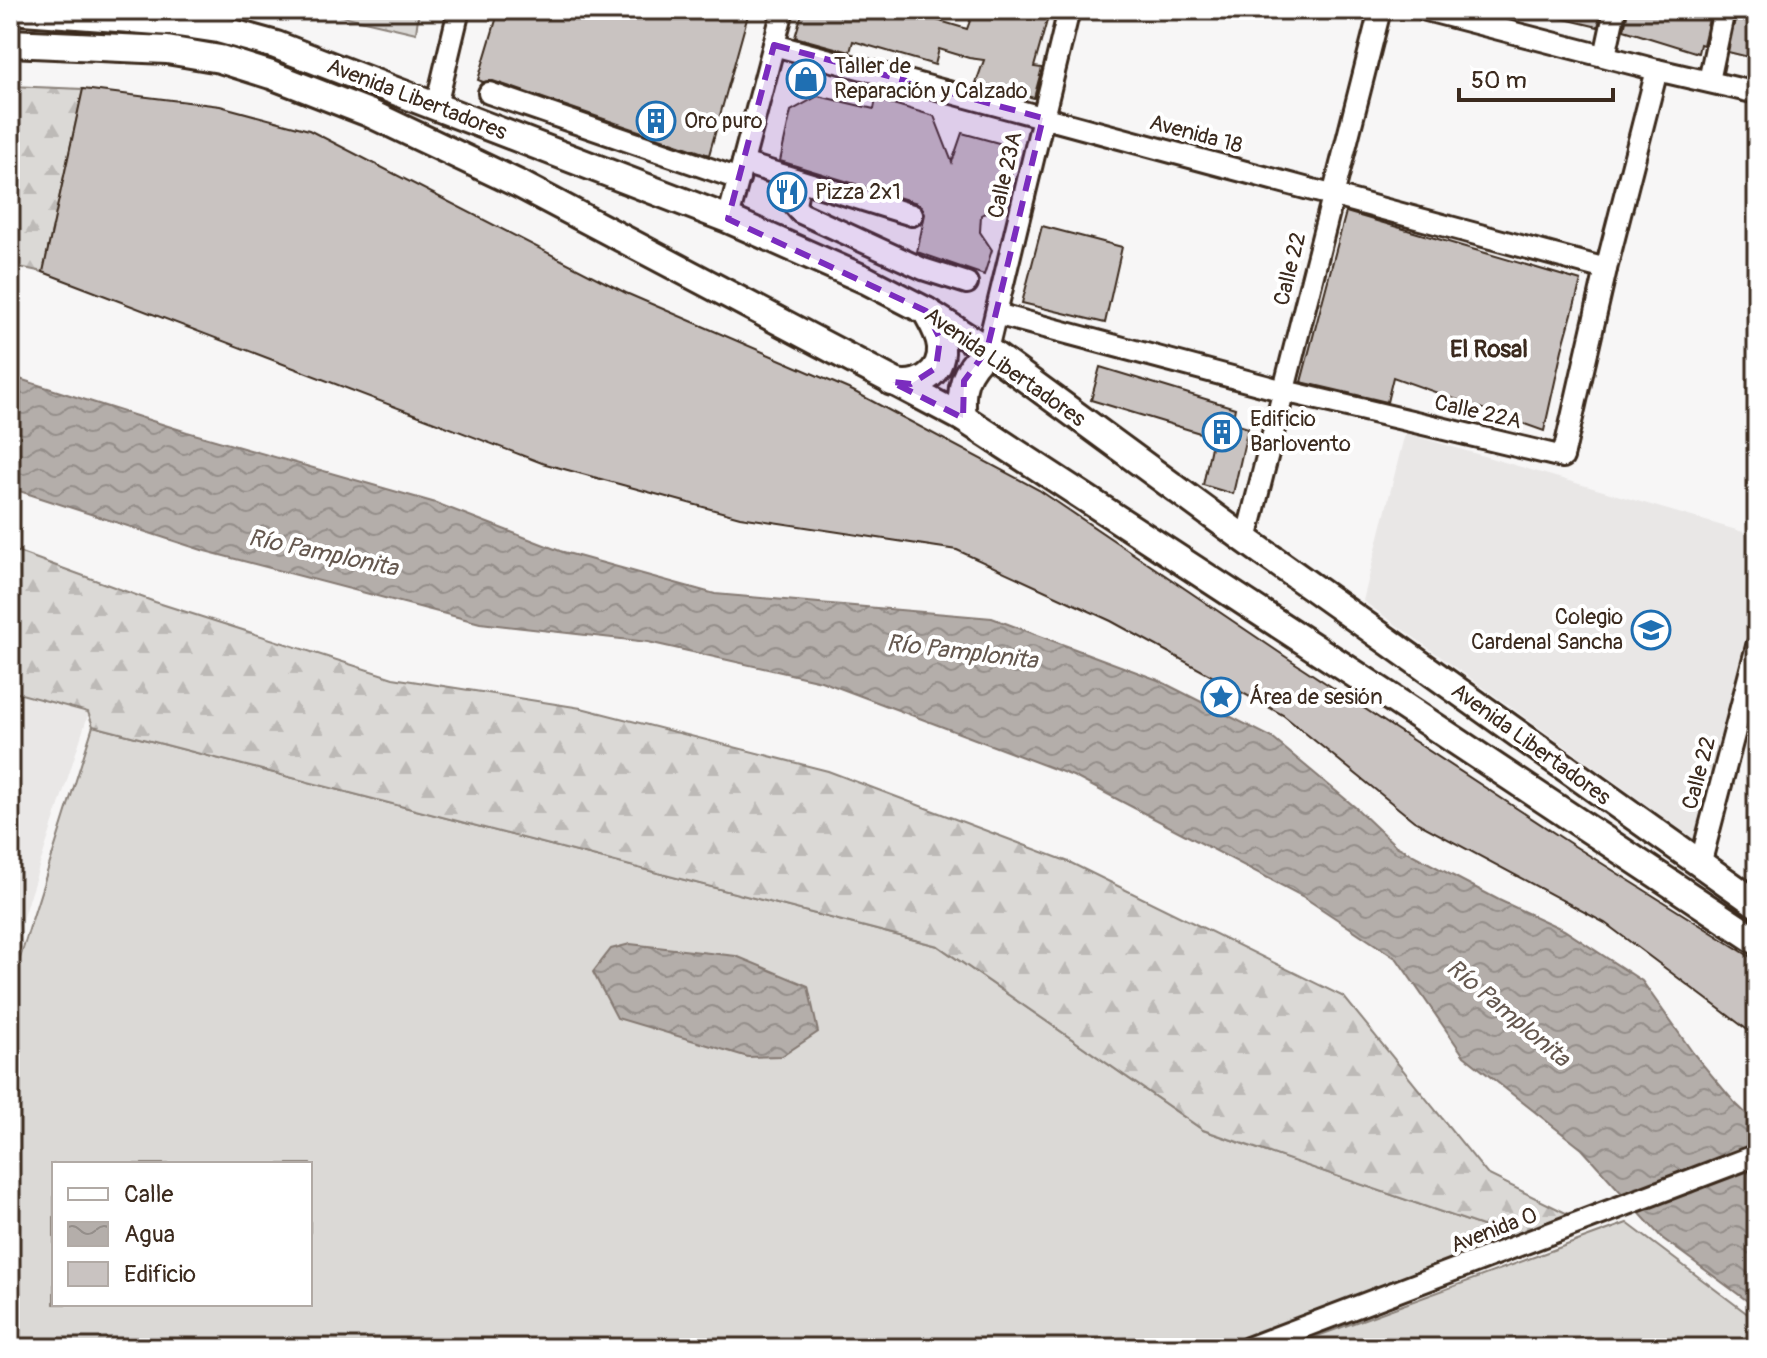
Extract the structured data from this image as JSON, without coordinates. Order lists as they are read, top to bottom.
{
  "streets": {
    "main road": ["Avenida Libertadores"],
    "street": [
      "Avenida 18",
      "Calle 23A",
      "Calle 22",
      "Calle 22A",
      "Avenida 0"
    ]
  },
  "crossings": [
    ["Avenida Libertadores", "Calle 23A"],
    ["Avenida Libertadores", "Calle 22"],
    ["Avenida 18", "Calle 23A"],
    ["Avenida 18", "Calle 22"],
    ["Avenida 18", "Calle 22A"],
    ["Calle 23A", "Calle 22A"],
    ["Calle 22", "Calle 22A"]
  ],
  "districts": ["El Rosal"],
  "water": ["Río Pamplonita"],
  "places": {
    "shop": ["Taller de Reparación y Calzado"],
    "building": ["Oro puro", "Edificio Barlovento"],
    "restaurant": ["Pizza 2x1"],
    "school or university": ["Colegio Cardenal Sancha"],
    "place": ["Área de sesión"]
  },
  "legend": ["Calle", "Agua", "Edificio"],
  "scale_bar": "50 m"
}
